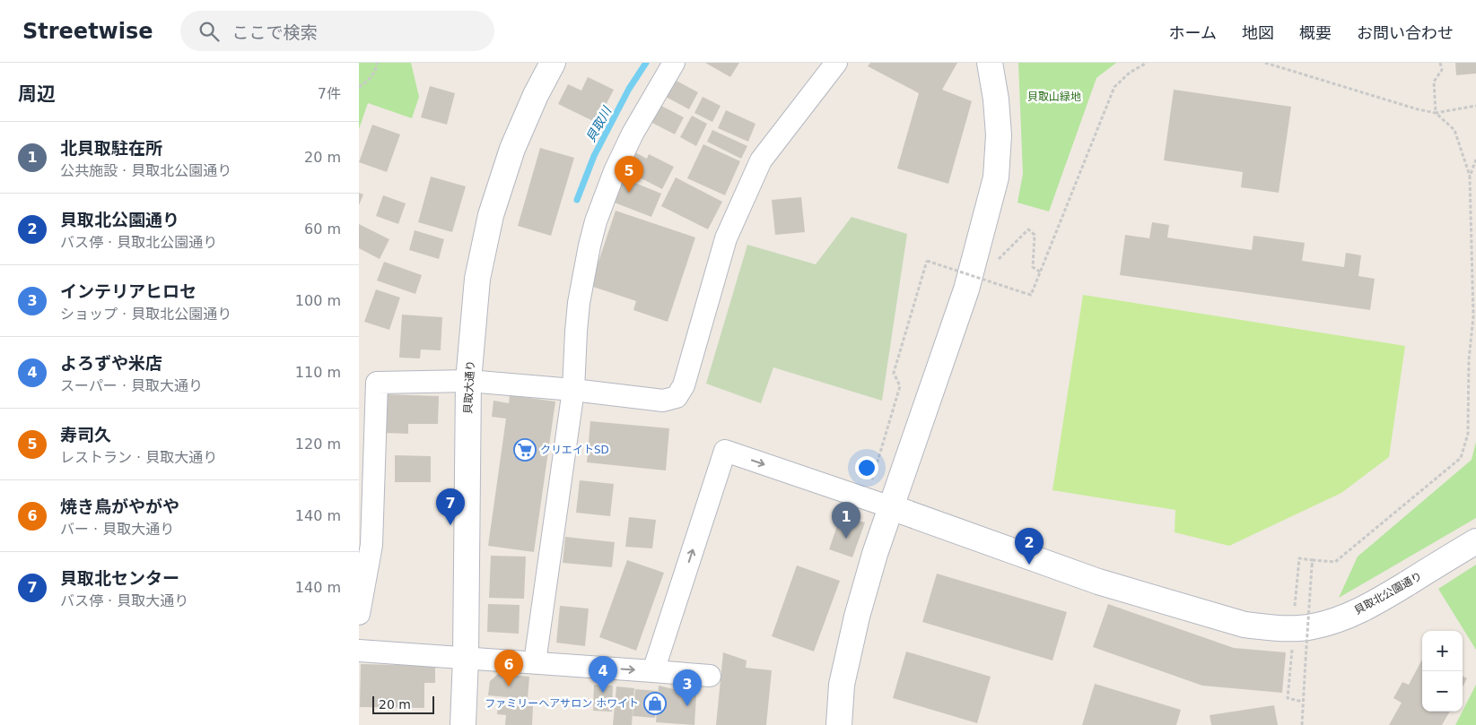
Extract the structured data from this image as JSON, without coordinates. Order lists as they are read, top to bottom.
{
  "streets": {
    "street": ["貝取大通り", "貝取北公園通り"]
  },
  "water": ["貝取川"],
  "parks": ["貝取山緑地"],
  "places": {
    "supermarket": ["クリエイトSD"],
    "shop": ["ファミリーヘアサロン ホワイト"]
  },
  "scale_bar": "20 m",
  "page": {
    "header": "Streetwise",
    "search": "ここで検索",
    "nav": [
      "ホーム",
      "地図",
      "概要",
      "お問い合わせ"
    ],
    "heading": ["周辺", "7件"],
    "list": [
      {
        "mark": "1",
        "name": "北貝取駐在所",
        "note": "公共施設 · 貝取北公園通り",
        "value": "20 m"
      },
      {
        "mark": "2",
        "name": "貝取北公園通り",
        "note": "バス停 · 貝取北公園通り",
        "value": "60 m"
      },
      {
        "mark": "3",
        "name": "インテリアヒロセ",
        "note": "ショップ · 貝取北公園通り",
        "value": "100 m"
      },
      {
        "mark": "4",
        "name": "よろずや米店",
        "note": "スーパー · 貝取大通り",
        "value": "110 m"
      },
      {
        "mark": "5",
        "name": "寿司久",
        "note": "レストラン · 貝取大通り",
        "value": "120 m"
      },
      {
        "mark": "6",
        "name": "焼き鳥がやがや",
        "note": "バー · 貝取大通り",
        "value": "140 m"
      },
      {
        "mark": "7",
        "name": "貝取北センター",
        "note": "バス停 · 貝取大通り",
        "value": "140 m"
      }
    ],
    "pins": [
      "5",
      "7",
      "1",
      "2",
      "6",
      "4",
      "3"
    ],
    "map_buttons": ["+", "−"],
    "scale": "20 m"
  }
}
